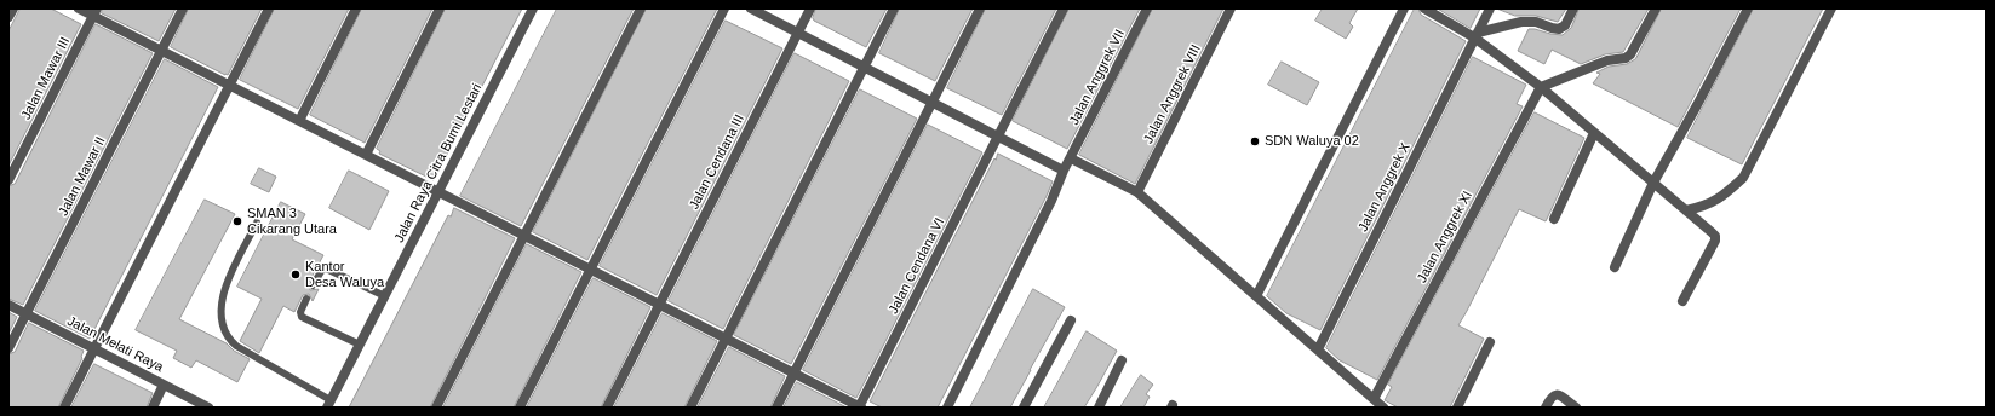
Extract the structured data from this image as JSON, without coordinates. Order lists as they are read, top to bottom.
{
  "streets": {
    "street": [
      "Jalan Anggrek VII",
      "Jalan Mawar III",
      "Jalan Anggrek VIII",
      "Jalan Cendana III",
      "Jalan Raya Citra Bumi Lestari",
      "Jalan Mawar II",
      "Jalan Anggrek X",
      "Jalan Anggrek XI",
      "Jalan Cendana VI",
      "Jalan Melati Raya"
    ]
  },
  "crossings": [
    ["Jalan Mawar II", "Jalan Melati Raya"]
  ],
  "places": ["SDN Waluya 02", "SMAN 3 Cikarang Utara", "Kantor Desa Waluya"]
}
